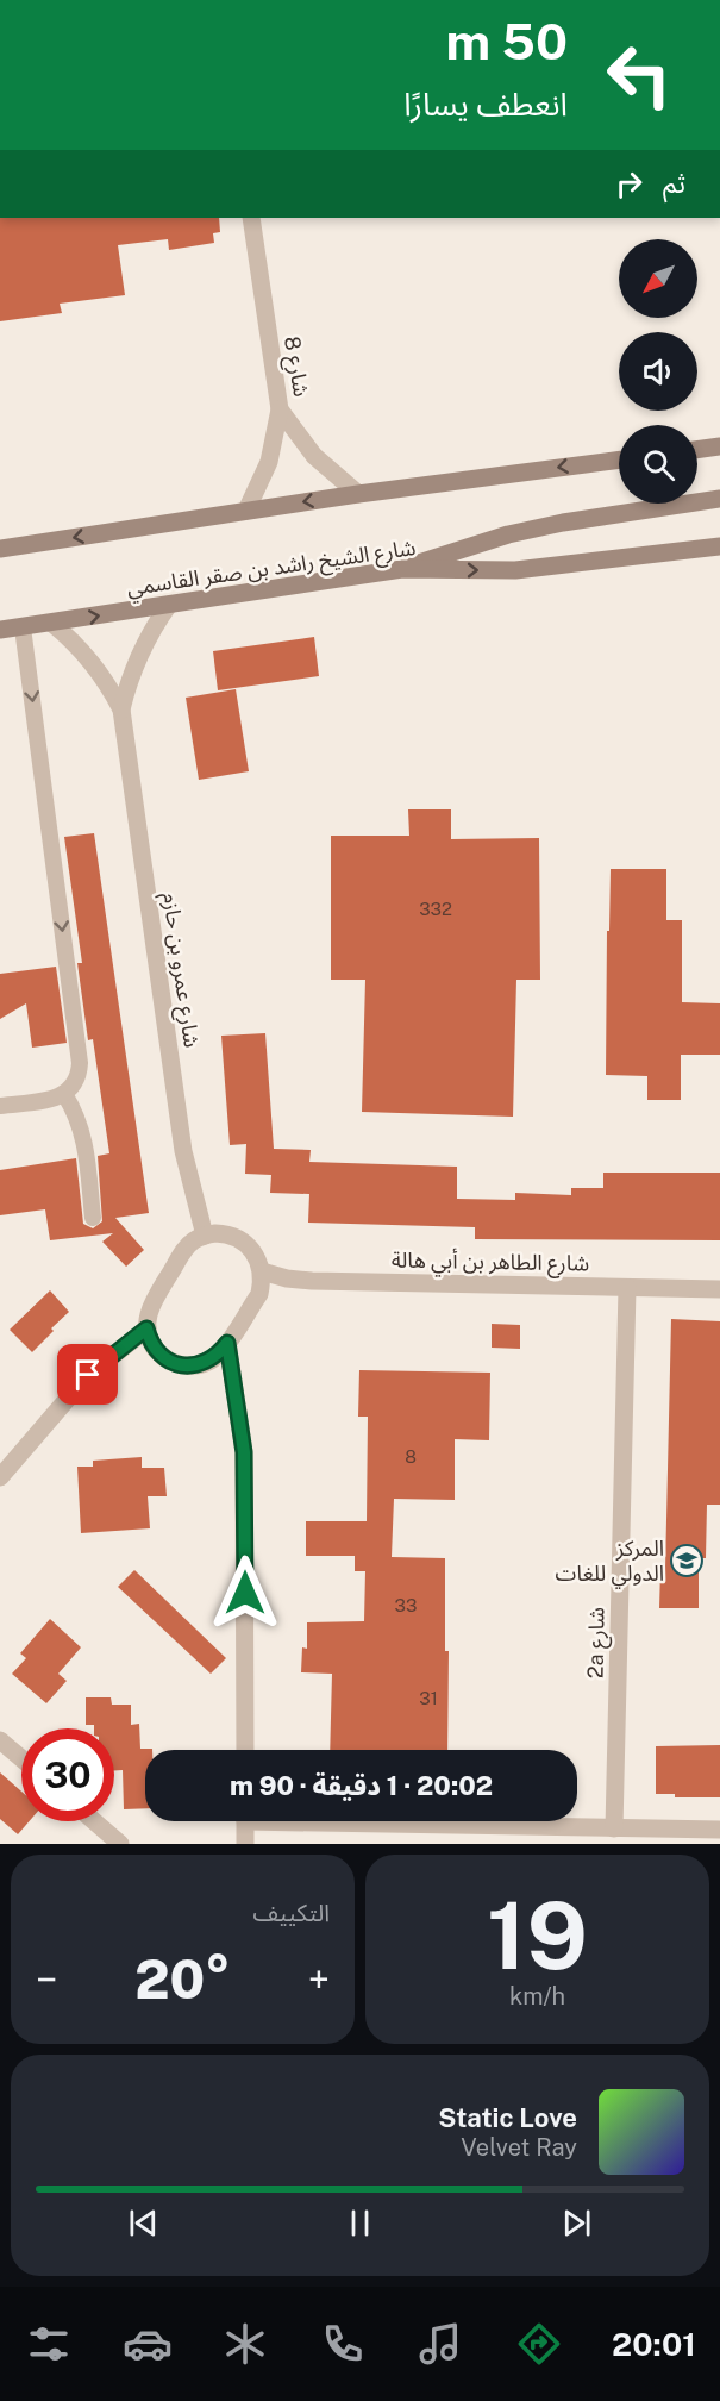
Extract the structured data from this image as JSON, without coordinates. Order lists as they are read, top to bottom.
{
  "streets": {
    "main road": ["شارع الشيخ راشد بن صقر القاسمي"],
    "street": [
      "شارع 8",
      "شارع عمرو بن حازم",
      "شارع الطاهر بن أبي هالة",
      "2a شارع"
    ]
  },
  "crossings": [
    ["شارع الشيخ راشد بن صقر القاسمي", "شارع عمرو بن حازم"],
    ["شارع عمرو بن حازم", "شارع الطاهر بن أبي هالة"],
    ["شارع الطاهر بن أبي هالة", "2a شارع"]
  ],
  "places": {
    "school or university": ["المركز الدولي للغات"]
  },
  "house_numbers": [
    "332",
    "8",
    "33",
    "31"
  ],
  "north": "bottom left",
  "page": {
    "turn": ["50 m", "انعطف يسارًا"],
    "then": "ثم",
    "limit": "30",
    "trip": "20:02 · 1 دقيقة · 90 m",
    "tile": [
      ["19", "km/h"],
      "التكييف"
    ],
    "heat": ["−", "20°", "+"],
    "song": ["Static Love", "Velvet Ray"],
    "tabs": "20:01"
  }
}
